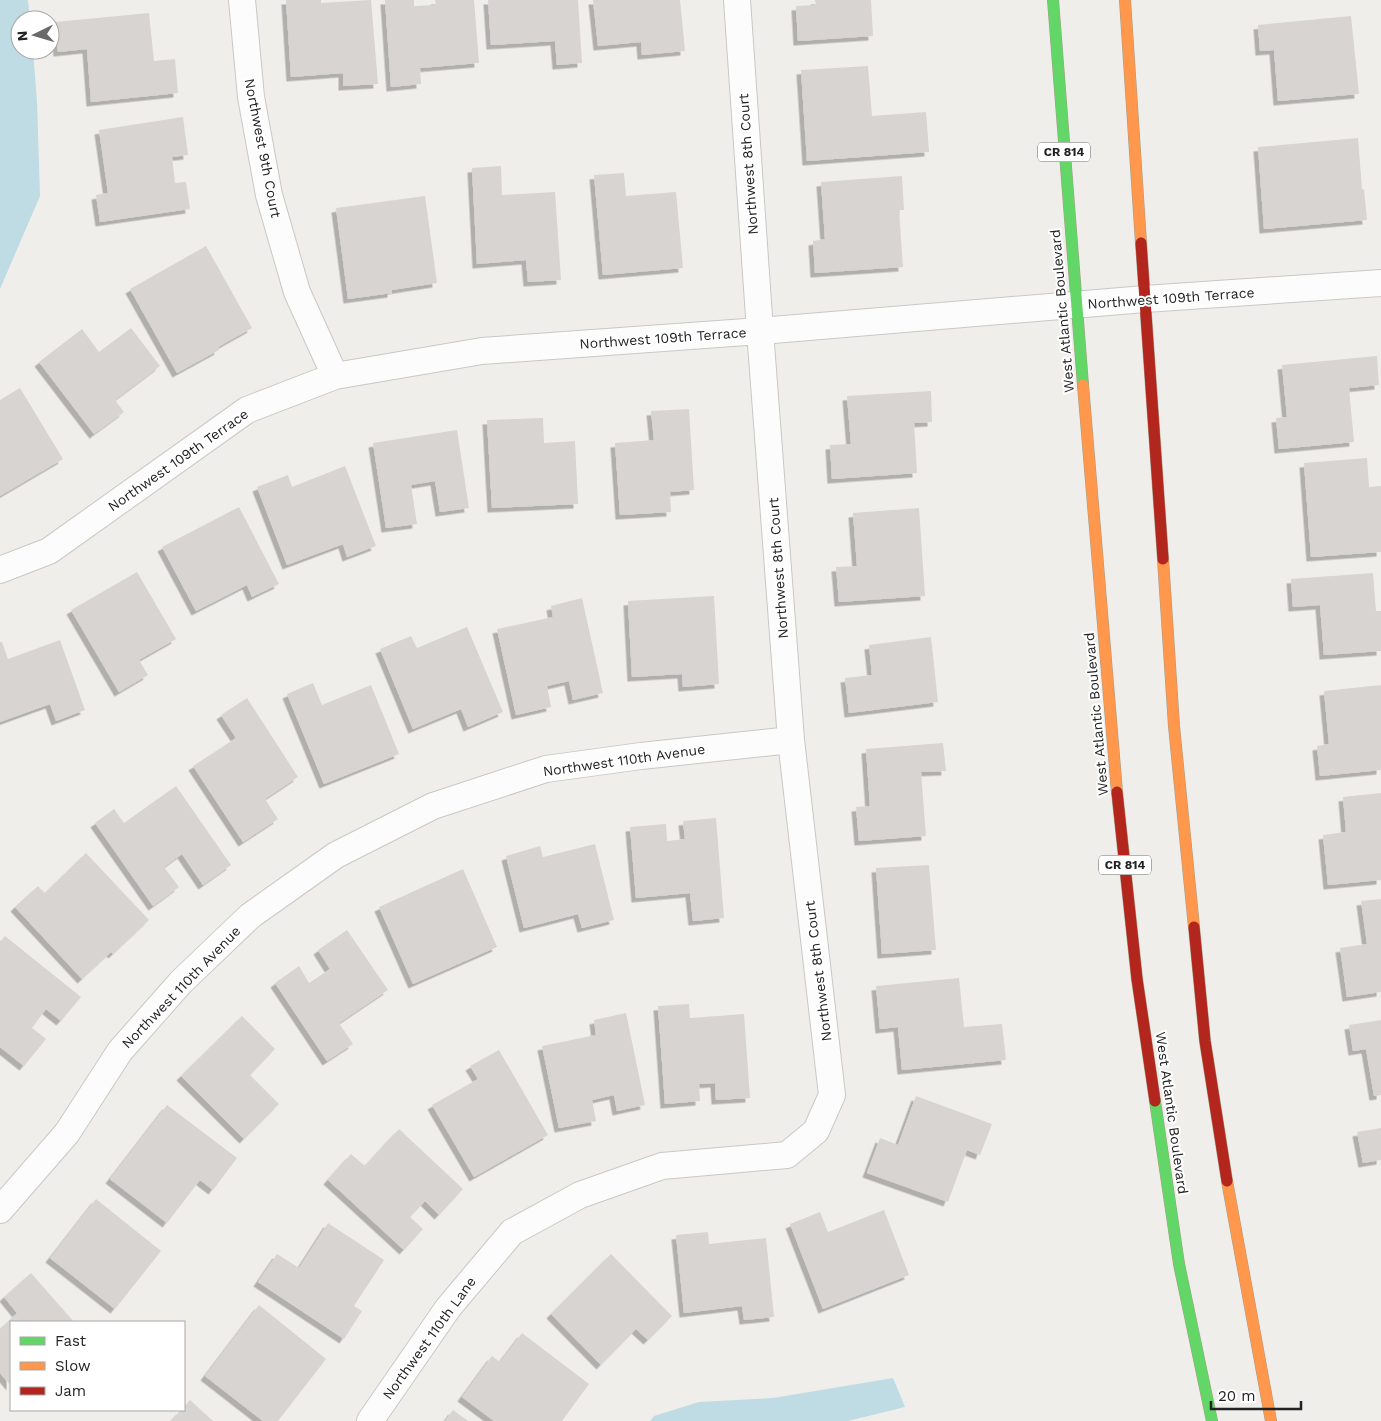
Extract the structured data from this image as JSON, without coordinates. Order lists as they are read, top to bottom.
{
  "streets": {
    "main road": ["CR 814", "West Atlantic Boulevard"],
    "street": [
      "Northwest 9th Court",
      "Northwest 8th Court",
      "Northwest 109th Terrace",
      "Northwest 110th Avenue",
      "Northwest 110th Lane"
    ]
  },
  "crossings": [
    ["Northwest 9th Court", "Northwest 109th Terrace"],
    ["Northwest 8th Court", "Northwest 109th Terrace"],
    ["Northwest 8th Court", "Northwest 110th Avenue"],
    ["Northwest 8th Court", "Northwest 110th Lane"],
    ["Northwest 109th Terrace", "West Atlantic Boulevard"]
  ],
  "legend": ["Fast", "Slow", "Jam"],
  "scale_bar": "20 m",
  "north": "left"
}
